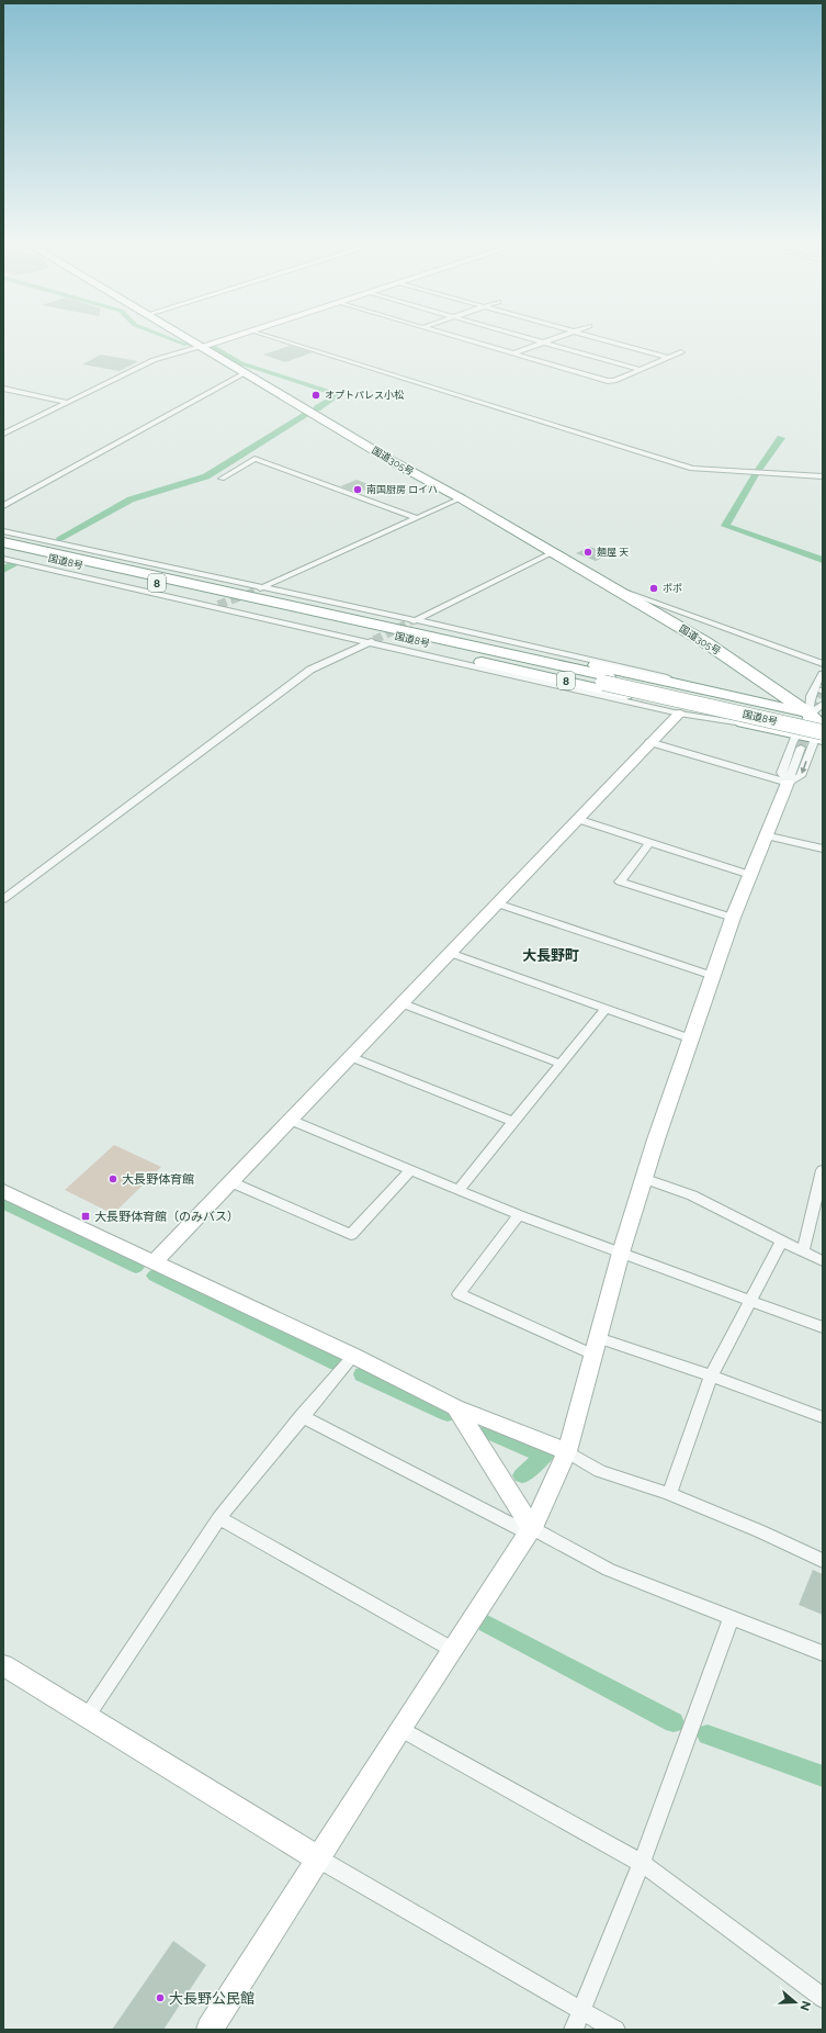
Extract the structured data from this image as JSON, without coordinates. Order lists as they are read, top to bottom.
{
  "streets": {
    "highway": ["国道305号", "国道8号", "8"]
  },
  "crossings": [
    ["国道305号", "国道8号"],
    ["国道305号", "8"],
    ["国道8号", "8"]
  ],
  "districts": ["大長野町"],
  "places": {
    "other": [
      "オプトパレス小松",
      "南国厨房 ロイハ",
      "麺屋 天",
      "ポポ",
      "大長野体育館",
      "大長野公民館"
    ],
    "transit": ["大長野体育館（のみバス）"]
  },
  "north": "right"
}
